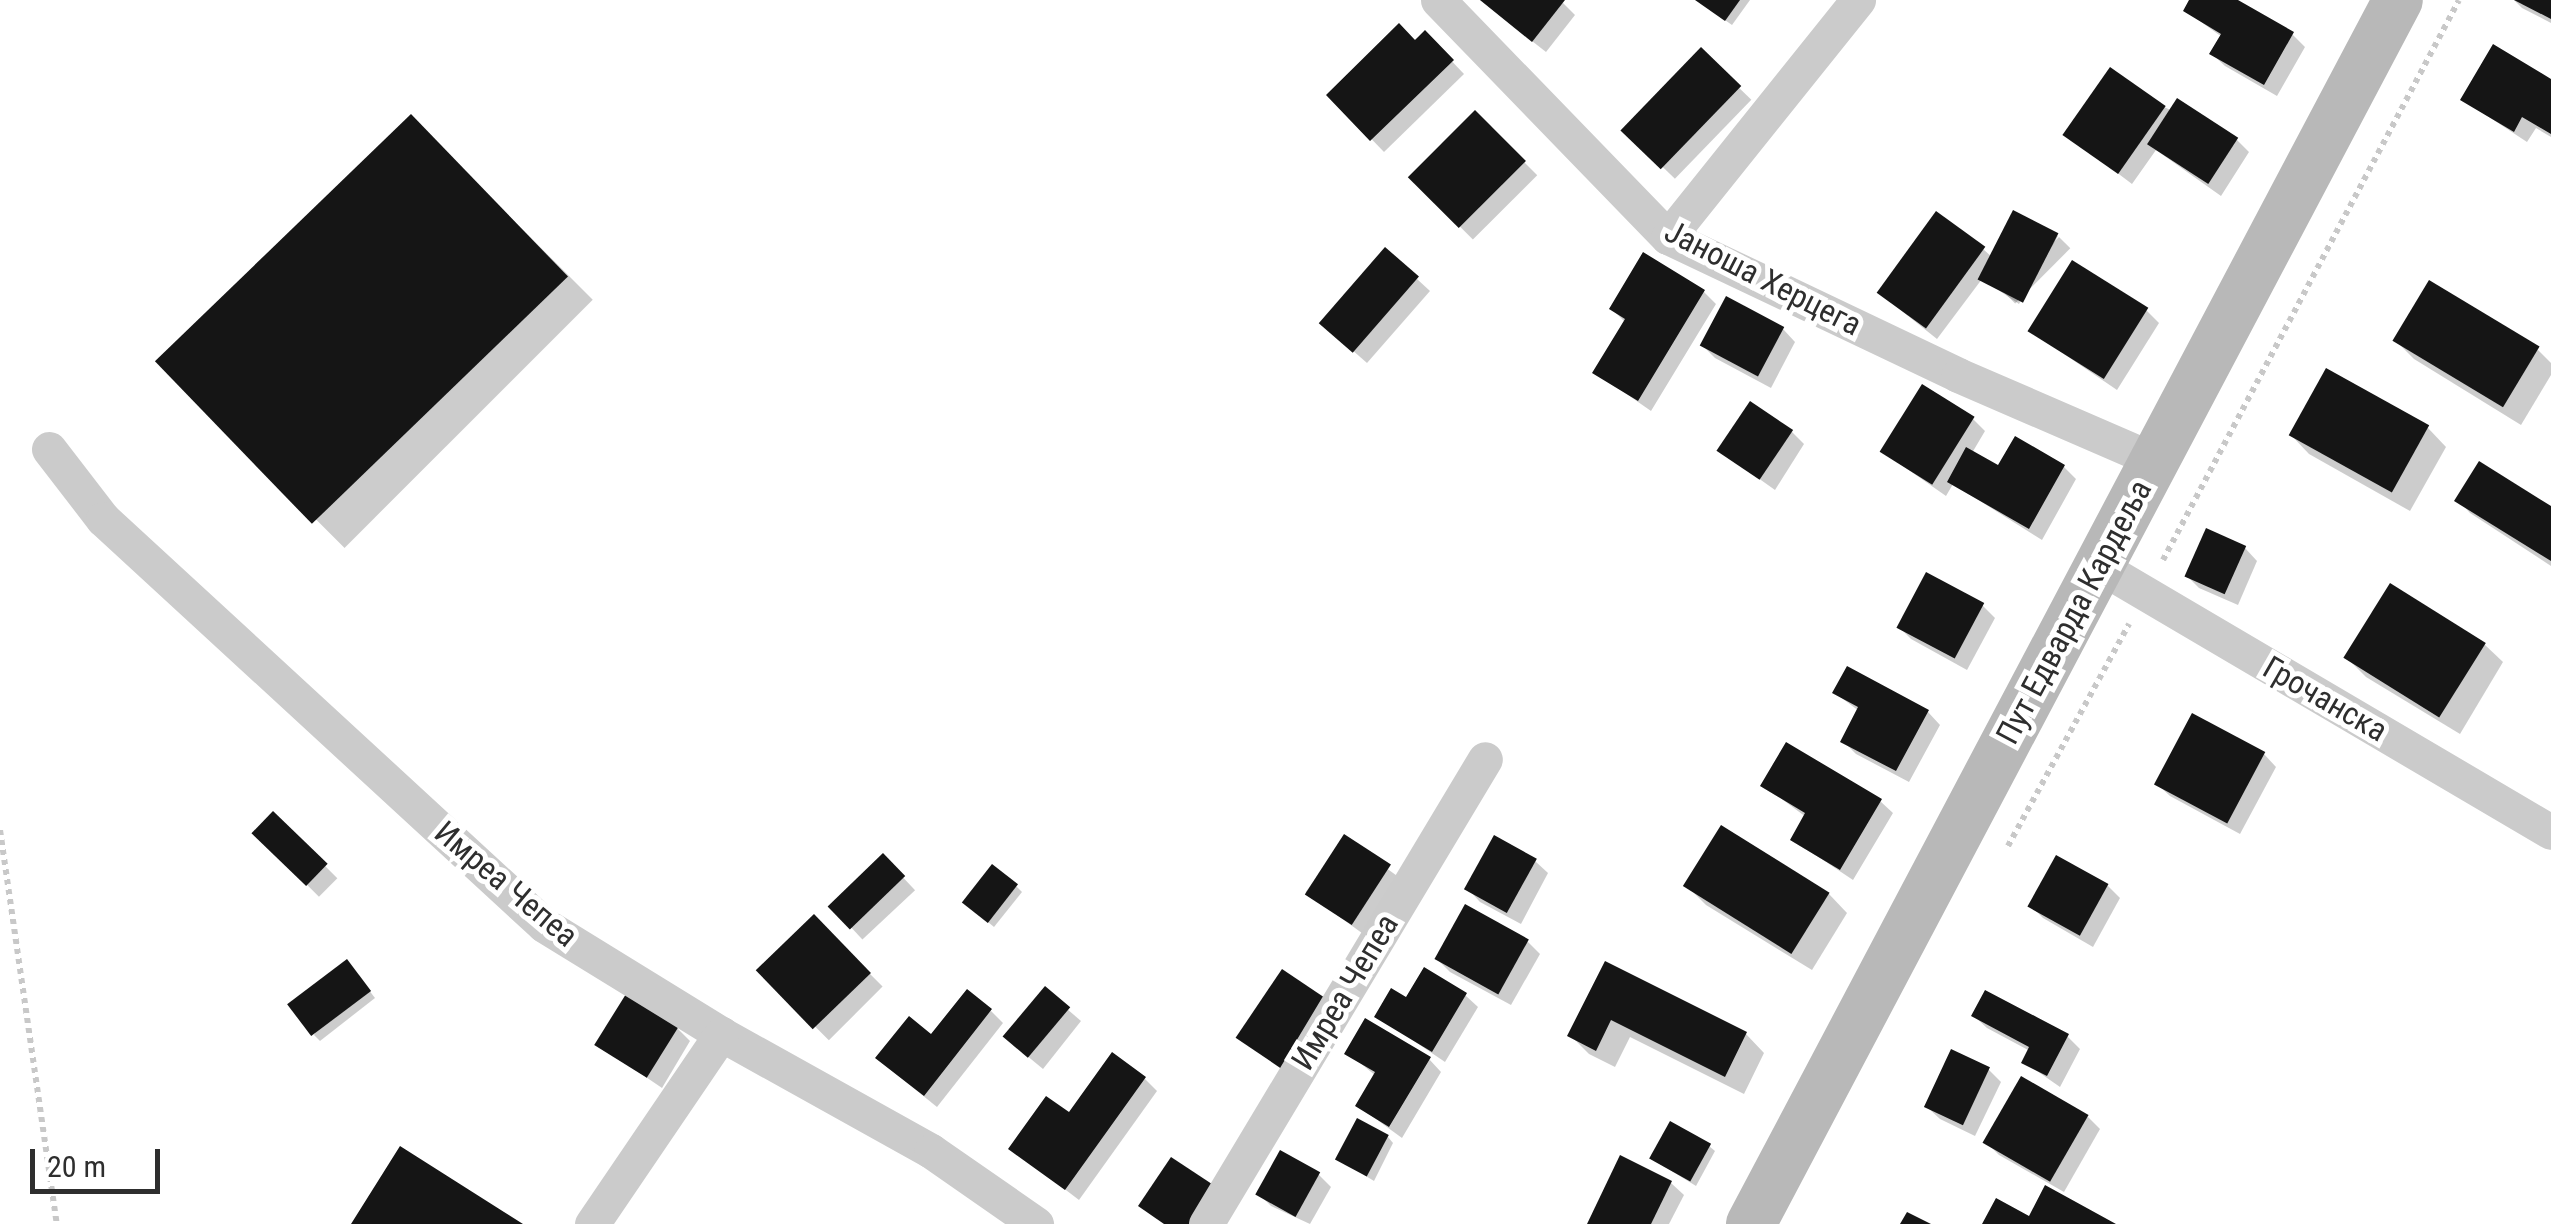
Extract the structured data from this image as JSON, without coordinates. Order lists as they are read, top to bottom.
{
  "streets": {
    "main road": ["Пут Едварда Кардеља"],
    "street": ["Јаноша Херцега", "Грочанска", "Имреа Чепеа"]
  },
  "crossings": [
    ["Јаноша Херцега", "Пут Едварда Кардеља"],
    ["Пут Едварда Кардеља", "Грочанска"]
  ],
  "scale_bar": "20 m"
}
